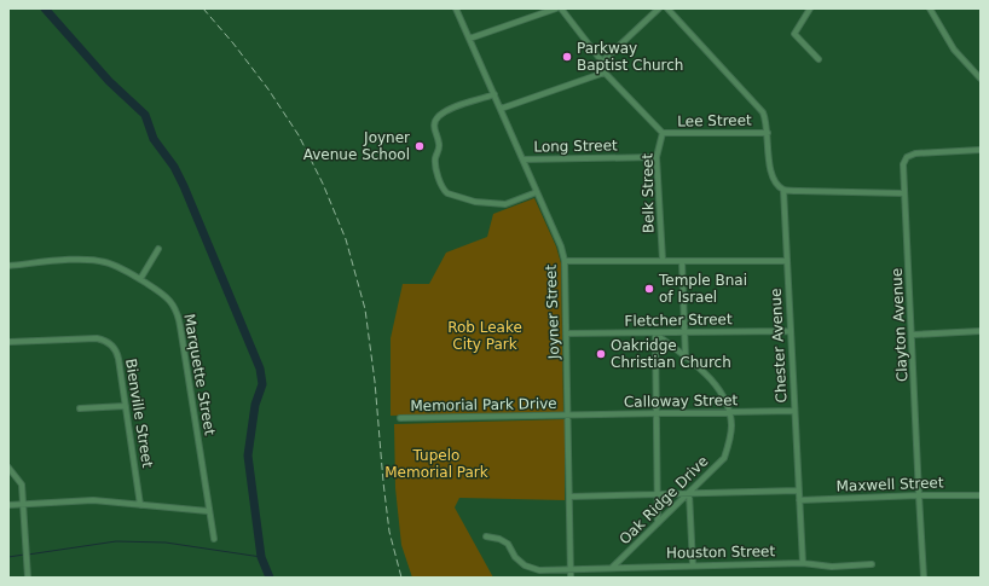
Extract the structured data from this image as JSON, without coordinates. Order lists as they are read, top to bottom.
{
  "streets": {
    "street": [
      "Lee Street",
      "Long Street",
      "Belk Street",
      "Joyner Street",
      "Fletcher Street",
      "Clayton Avenue",
      "Chester Avenue",
      "Marquette Street",
      "Calloway Street",
      "Memorial Park Drive",
      "Bienville Street",
      "Maxwell Street",
      "Oak Ridge Drive",
      "Houston Street"
    ]
  },
  "crossings": [
    ["Lee Street", "Belk Street"],
    ["Long Street", "Belk Street"],
    ["Long Street", "Joyner Street"],
    ["Joyner Street", "Fletcher Street"],
    ["Joyner Street", "Calloway Street"],
    ["Joyner Street", "Memorial Park Drive"],
    ["Joyner Street", "Houston Street"],
    ["Fletcher Street", "Chester Avenue"],
    ["Clayton Avenue", "Maxwell Street"],
    ["Chester Avenue", "Calloway Street"],
    ["Chester Avenue", "Maxwell Street"],
    ["Chester Avenue", "Houston Street"],
    ["Calloway Street", "Memorial Park Drive"],
    ["Calloway Street", "Oak Ridge Drive"],
    ["Oak Ridge Drive", "Houston Street"]
  ],
  "parks": ["Rob Leake City Park", "Tupelo Memorial Park"],
  "places": [
    "Parkway Baptist Church",
    "Joyner Avenue School",
    "Temple Bnai of Israel",
    "Oakridge Christian Church"
  ]
}
